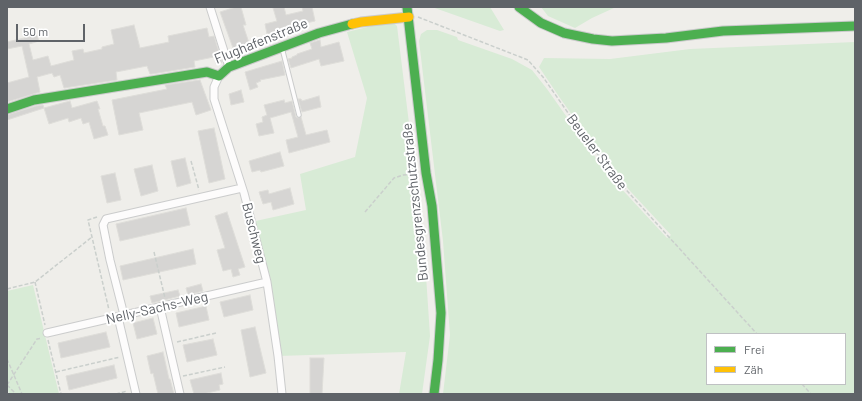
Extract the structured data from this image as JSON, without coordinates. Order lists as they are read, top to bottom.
{
  "streets": {
    "street": [
      "Flughafenstraße",
      "Bundesgrenzschutzstraße",
      "Buschweg",
      "Nelly-Sachs-Weg"
    ],
    "path": ["Beueler Straße"]
  },
  "crossings": [
    ["Flughafenstraße", "Beueler Straße"],
    ["Flughafenstraße", "Bundesgrenzschutzstraße"],
    ["Flughafenstraße", "Buschweg"],
    ["Beueler Straße", "Bundesgrenzschutzstraße"],
    ["Buschweg", "Nelly-Sachs-Weg"]
  ],
  "legend": ["Frei", "Zäh"],
  "scale_bar": "50 m"
}
